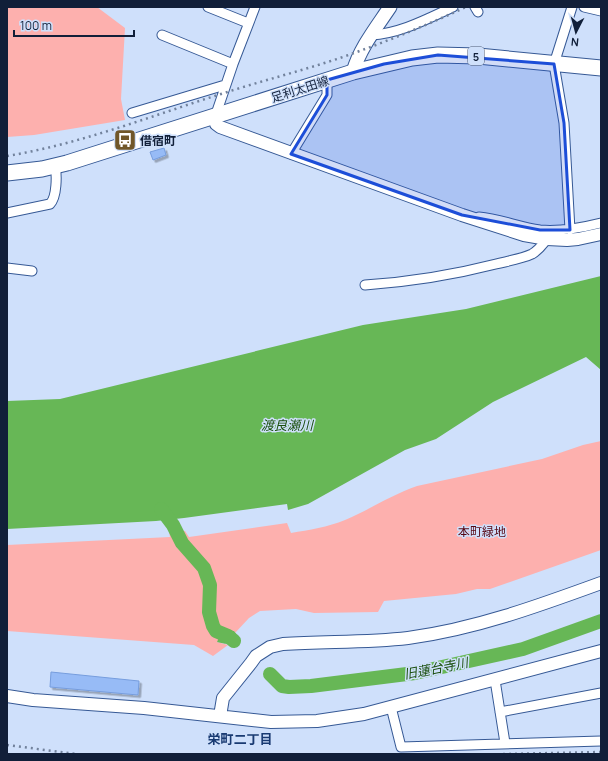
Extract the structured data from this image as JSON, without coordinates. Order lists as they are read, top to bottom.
{
  "streets": {
    "main road": ["5", "足利太田線"]
  },
  "districts": ["栄町二丁目"],
  "water": ["渡良瀬川", "旧蓮台寺川"],
  "parks": ["本町緑地"],
  "places": {
    "bus stop": ["借宿町"]
  },
  "scale_bar": "100 m",
  "north": "bottom"
}
